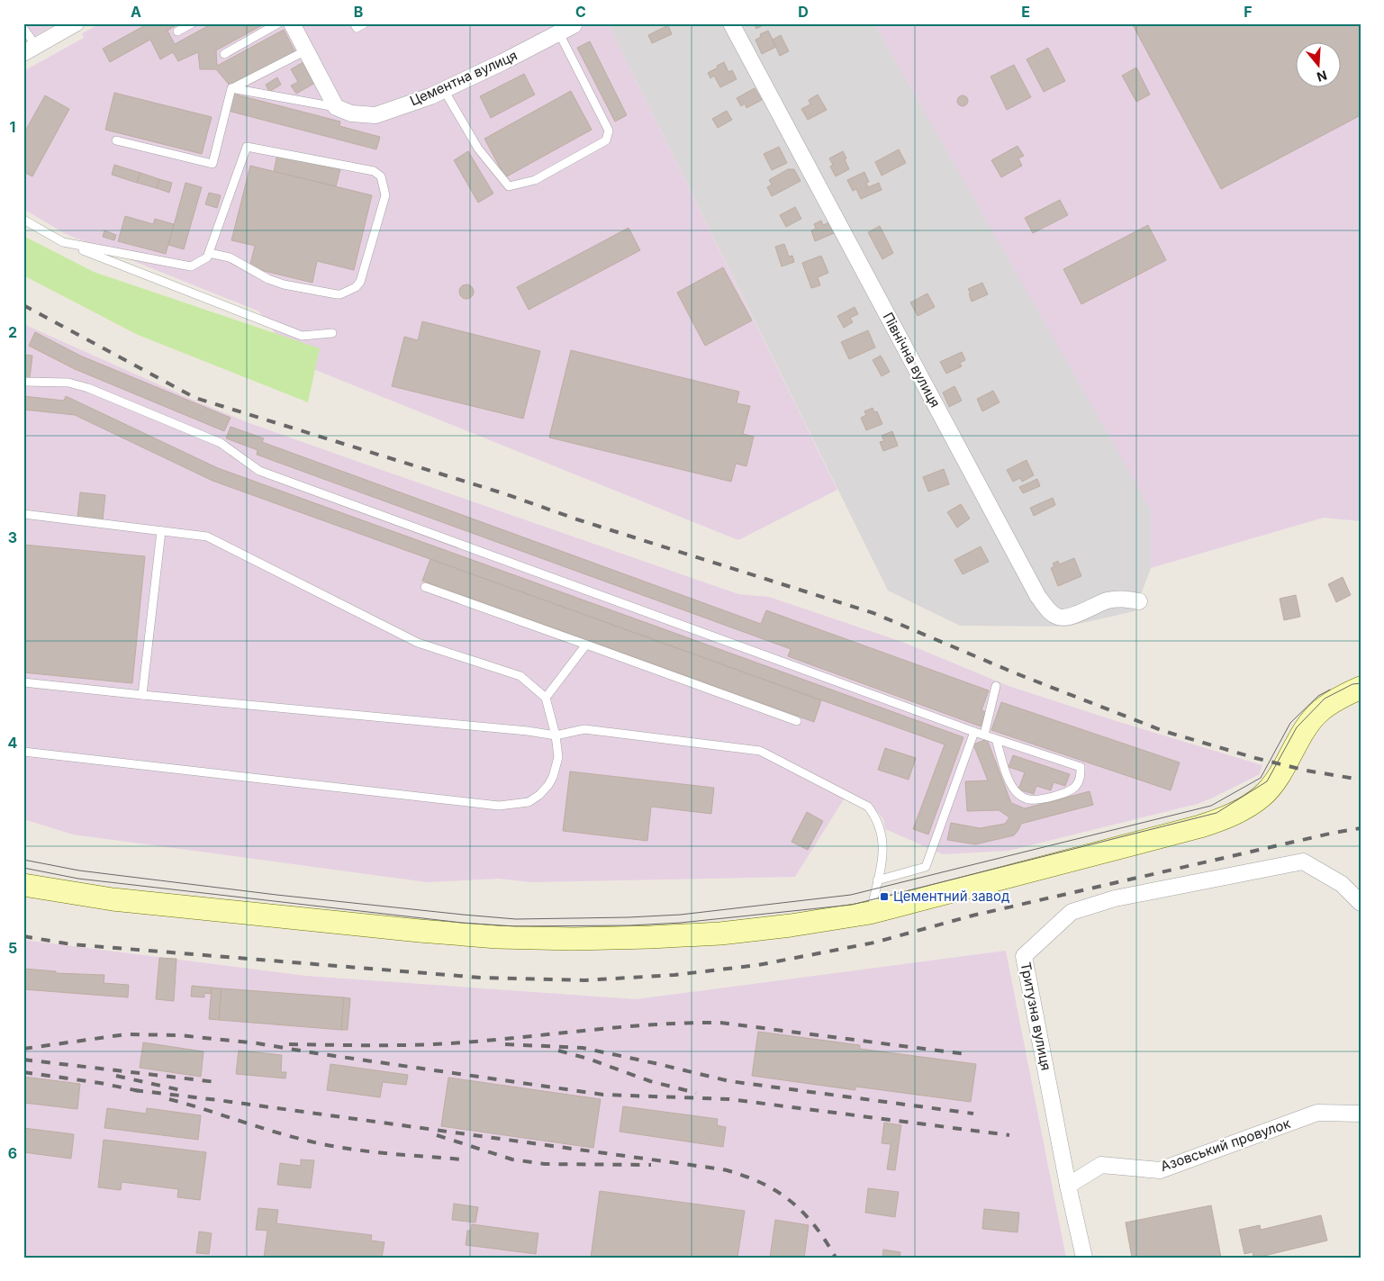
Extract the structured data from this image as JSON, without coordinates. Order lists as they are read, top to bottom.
{
  "streets": {
    "street": [
      "Цементна вулиця",
      "Північна вулиця",
      "Тритузна вулиця",
      "Азовський провулок"
    ]
  },
  "crossings": [
    ["Тритузна вулиця", "Азовський провулок"]
  ],
  "places": {
    "transit": ["Цементний завод"]
  },
  "north": "bottom",
  "grid": {
    "columns": [
      "A",
      "B",
      "C",
      "D",
      "E",
      "F"
    ],
    "rows": [
      "1",
      "2",
      "3",
      "4",
      "5",
      "6"
    ]
  }
}
